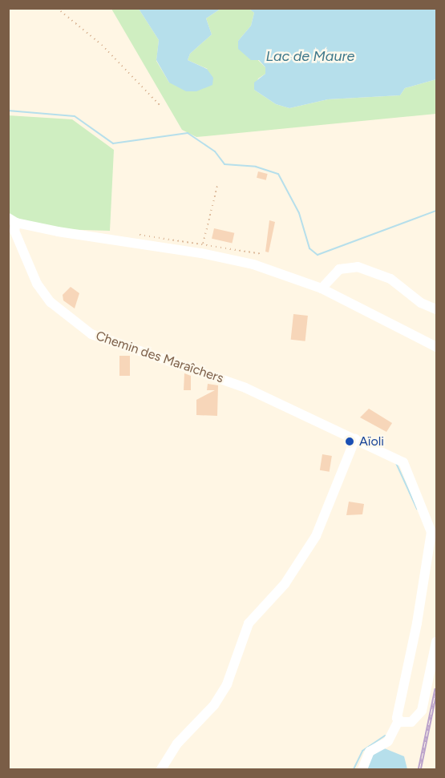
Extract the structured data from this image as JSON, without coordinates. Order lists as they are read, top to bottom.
{
  "streets": {
    "street": ["Chemin des Maraîchers"]
  },
  "water": ["Lac de Maure"],
  "places": ["Aïoli"]
}
